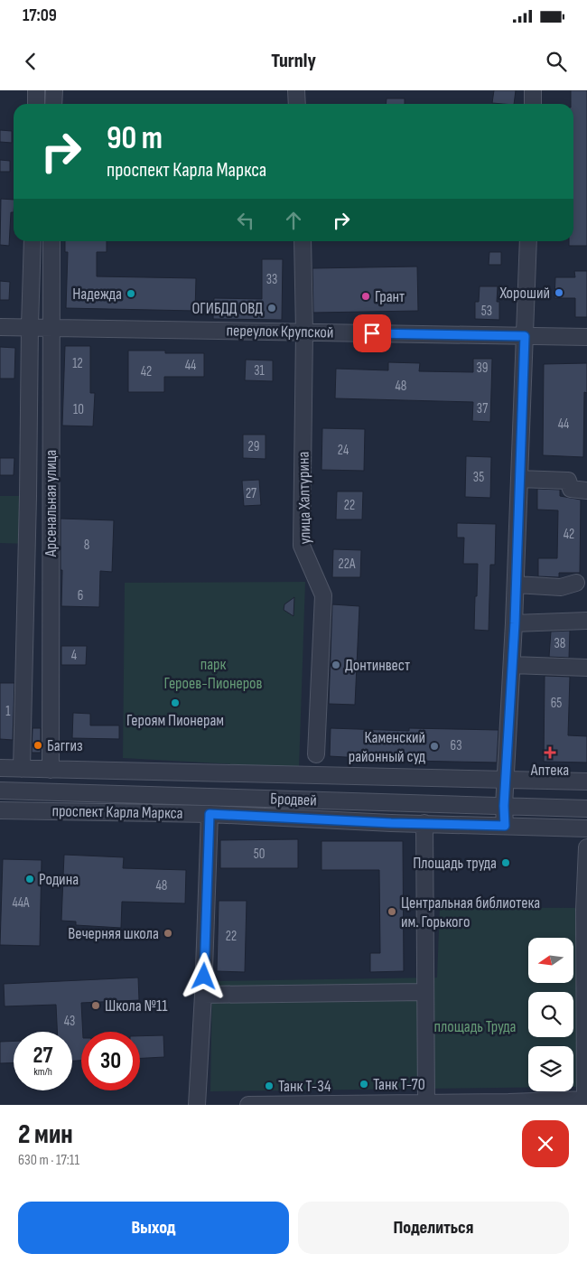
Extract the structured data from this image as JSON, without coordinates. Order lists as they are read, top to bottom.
{
  "streets": {
    "street": [
      "переулок Крупской",
      "улица Халтурина",
      "Арсенальная улица",
      "Бродвей",
      "проспект Карла Маркса"
    ]
  },
  "crossings": [
    ["переулок Крупской", "улица Халтурина"],
    ["переулок Крупской", "Арсенальная улица"]
  ],
  "parks": ["парк Героев-Пионеров", "площадь Труда"],
  "places": {
    "other": [
      "Хороший",
      "Надежда",
      "Грант",
      "ОГИБДД ОВД",
      "Донтинвест",
      "Героям Пионерам",
      "Баггиз",
      "Каменский районный суд",
      "Площадь труда",
      "Родина",
      "Центральная библиотека им. Горького",
      "Вечерняя школа",
      "Школа №11",
      "Танк Т-70",
      "Танк Т-34"
    ],
    "health": ["Аптека"]
  },
  "house_numbers": [
    "33",
    "53",
    "12",
    "44",
    "39",
    "31",
    "42",
    "48",
    "37",
    "10",
    "44",
    "29",
    "24",
    "35",
    "27",
    "22",
    "42",
    "8",
    "22А",
    "6",
    "38",
    "4",
    "65",
    "1",
    "63",
    "50",
    "48",
    "44А",
    "22",
    "43"
  ],
  "north": "left",
  "page": {
    "status": "17:09",
    "header": "Turnly",
    "turn": ["90 m", "проспект Карла Маркса"],
    "speed": "27 km/h",
    "limit": "30",
    "heading": ["2 мин", "630 m · 17:11"],
    "buttons": ["Выход", "Поделиться"]
  }
}
